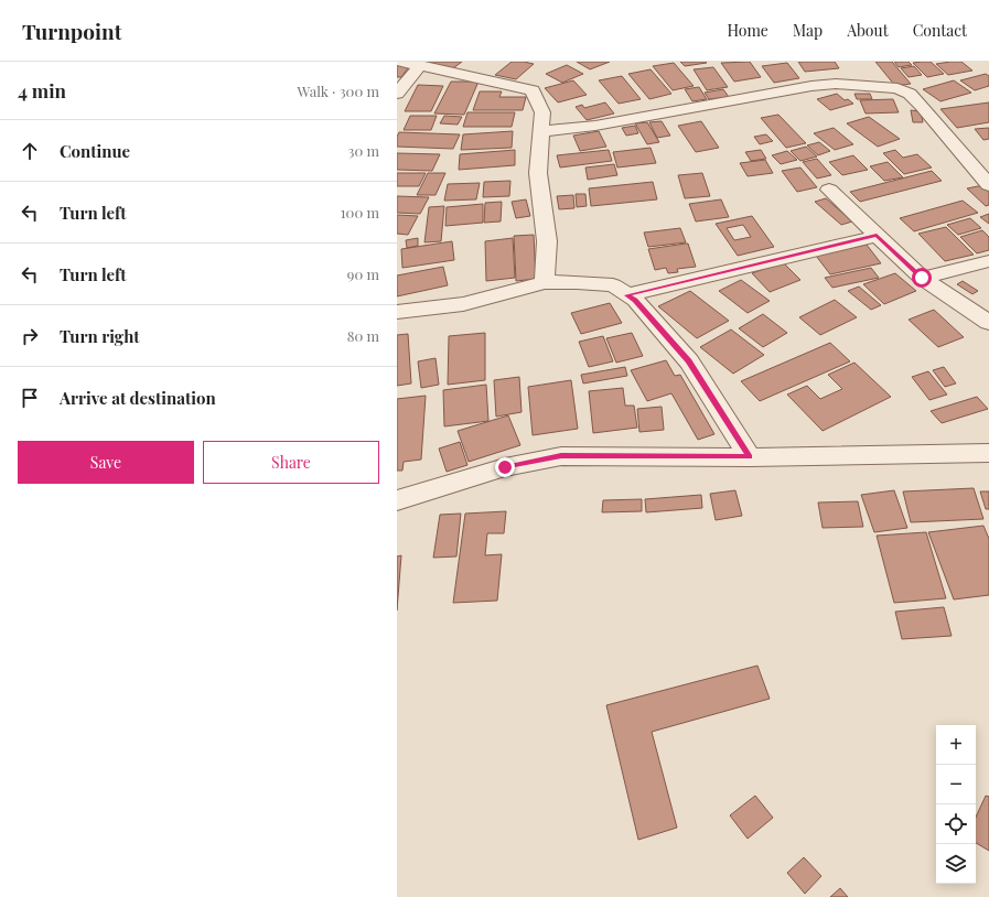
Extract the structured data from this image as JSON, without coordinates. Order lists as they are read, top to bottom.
{
  "page": {
    "header": "Turnpoint",
    "nav": [
      "Home",
      "Map",
      "About",
      "Contact"
    ],
    "heading": ["4 min", "Walk · 300 m"],
    "list": [
      ["Continue", "30 m"],
      ["Turn left", "100 m"],
      ["Turn left", "90 m"],
      ["Turn right", "80 m"],
      "Arrive at destination"
    ],
    "buttons": ["Save", "Share"],
    "map_buttons": ["+", "−"]
  }
}
